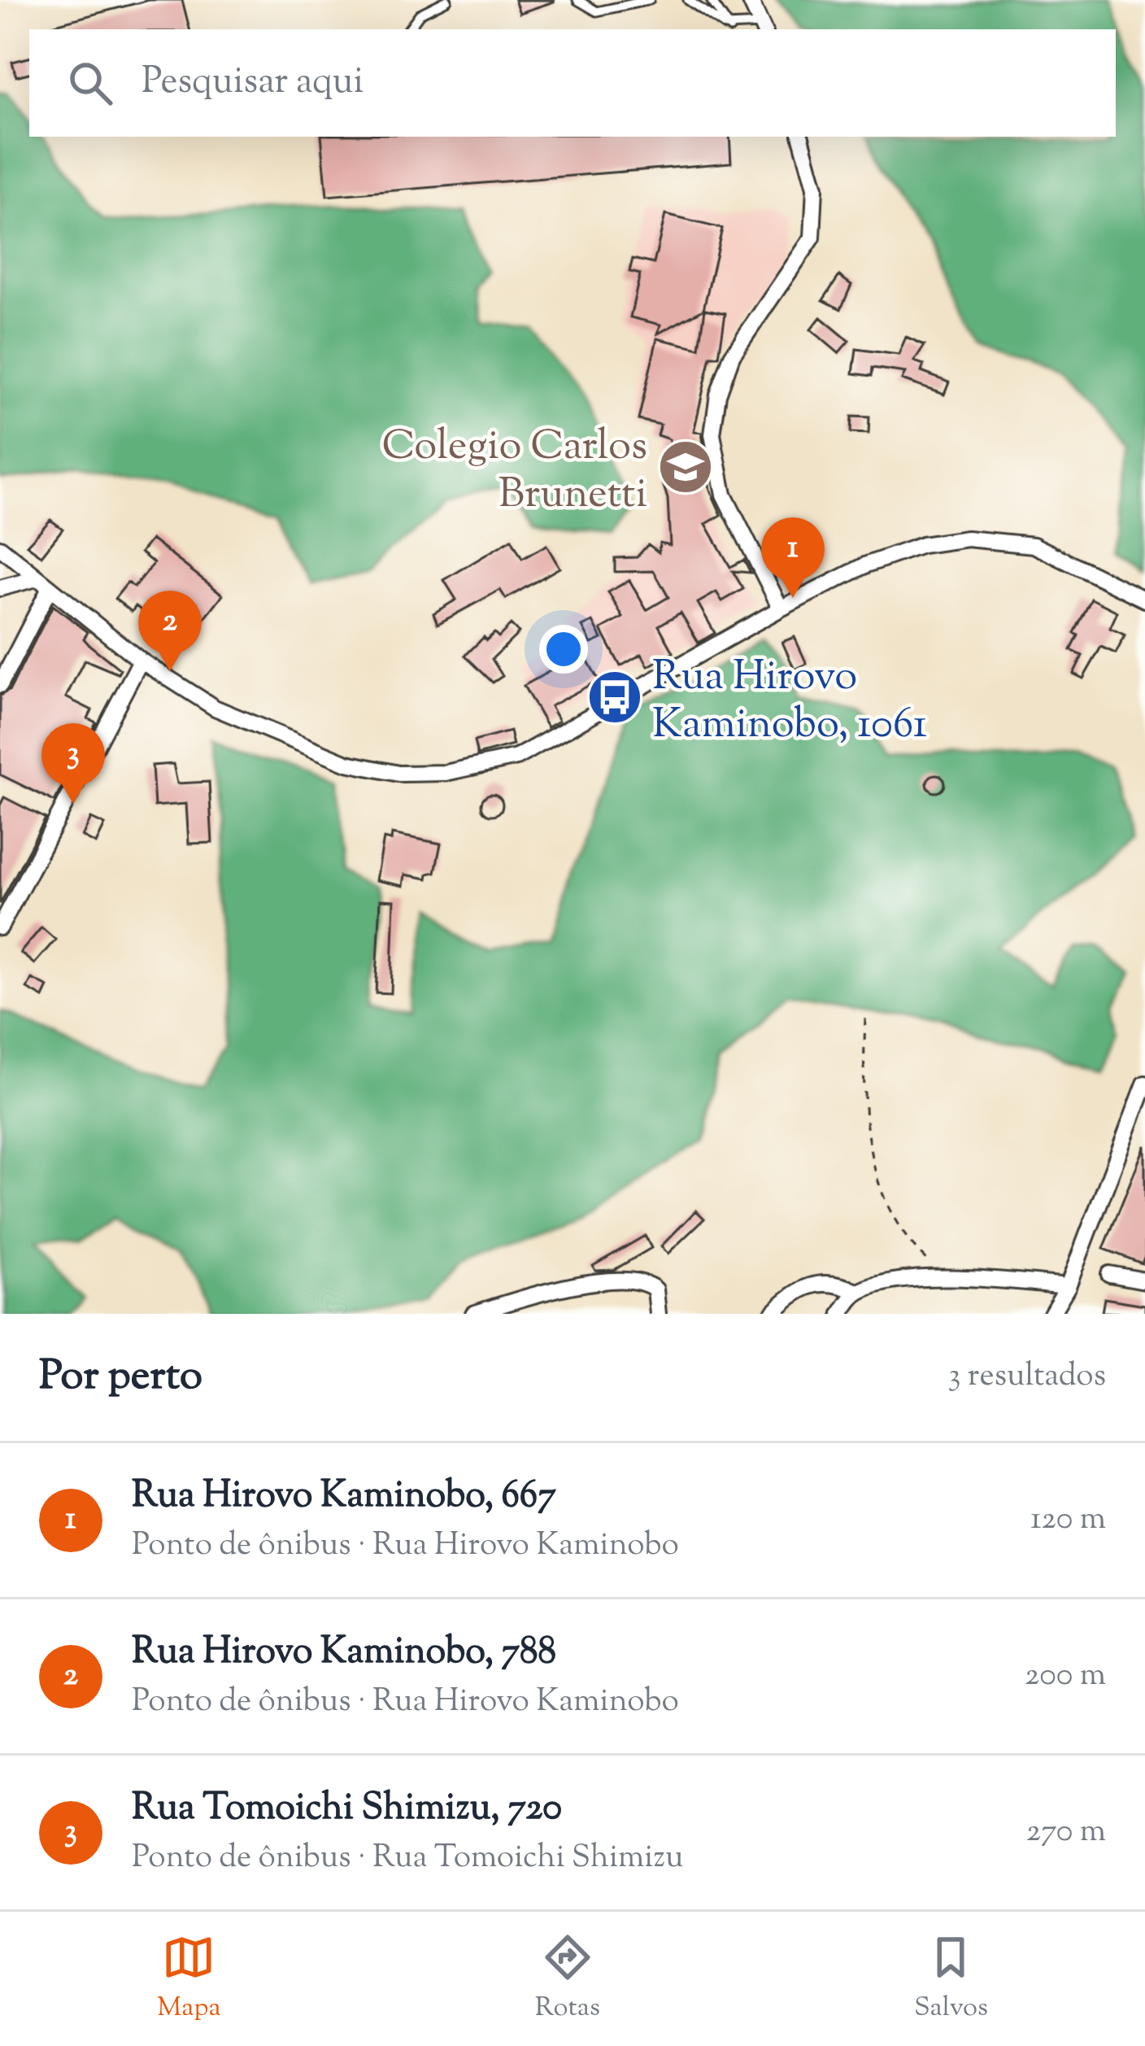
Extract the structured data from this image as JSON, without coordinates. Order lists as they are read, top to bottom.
{
  "places": {
    "school or university": ["Colegio Carlos Brunetti"],
    "bus stop": ["Rua Hirovo Kaminobo, 1061"]
  },
  "page": {
    "search": "Pesquisar aqui",
    "pins": ["1", "2", "3"],
    "heading": ["Por perto", "3 resultados"],
    "list": [
      {
        "mark": "1",
        "name": "Rua Hirovo Kaminobo, 667",
        "note": "Ponto de ônibus · Rua Hirovo Kaminobo",
        "value": "120 m"
      },
      {
        "mark": "2",
        "name": "Rua Hirovo Kaminobo, 788",
        "note": "Ponto de ônibus · Rua Hirovo Kaminobo",
        "value": "200 m"
      },
      {
        "mark": "3",
        "name": "Rua Tomoichi Shimizu, 720",
        "note": "Ponto de ônibus · Rua Tomoichi Shimizu",
        "value": "270 m"
      }
    ],
    "nav": ["Mapa", "Rotas", "Salvos"]
  }
}
